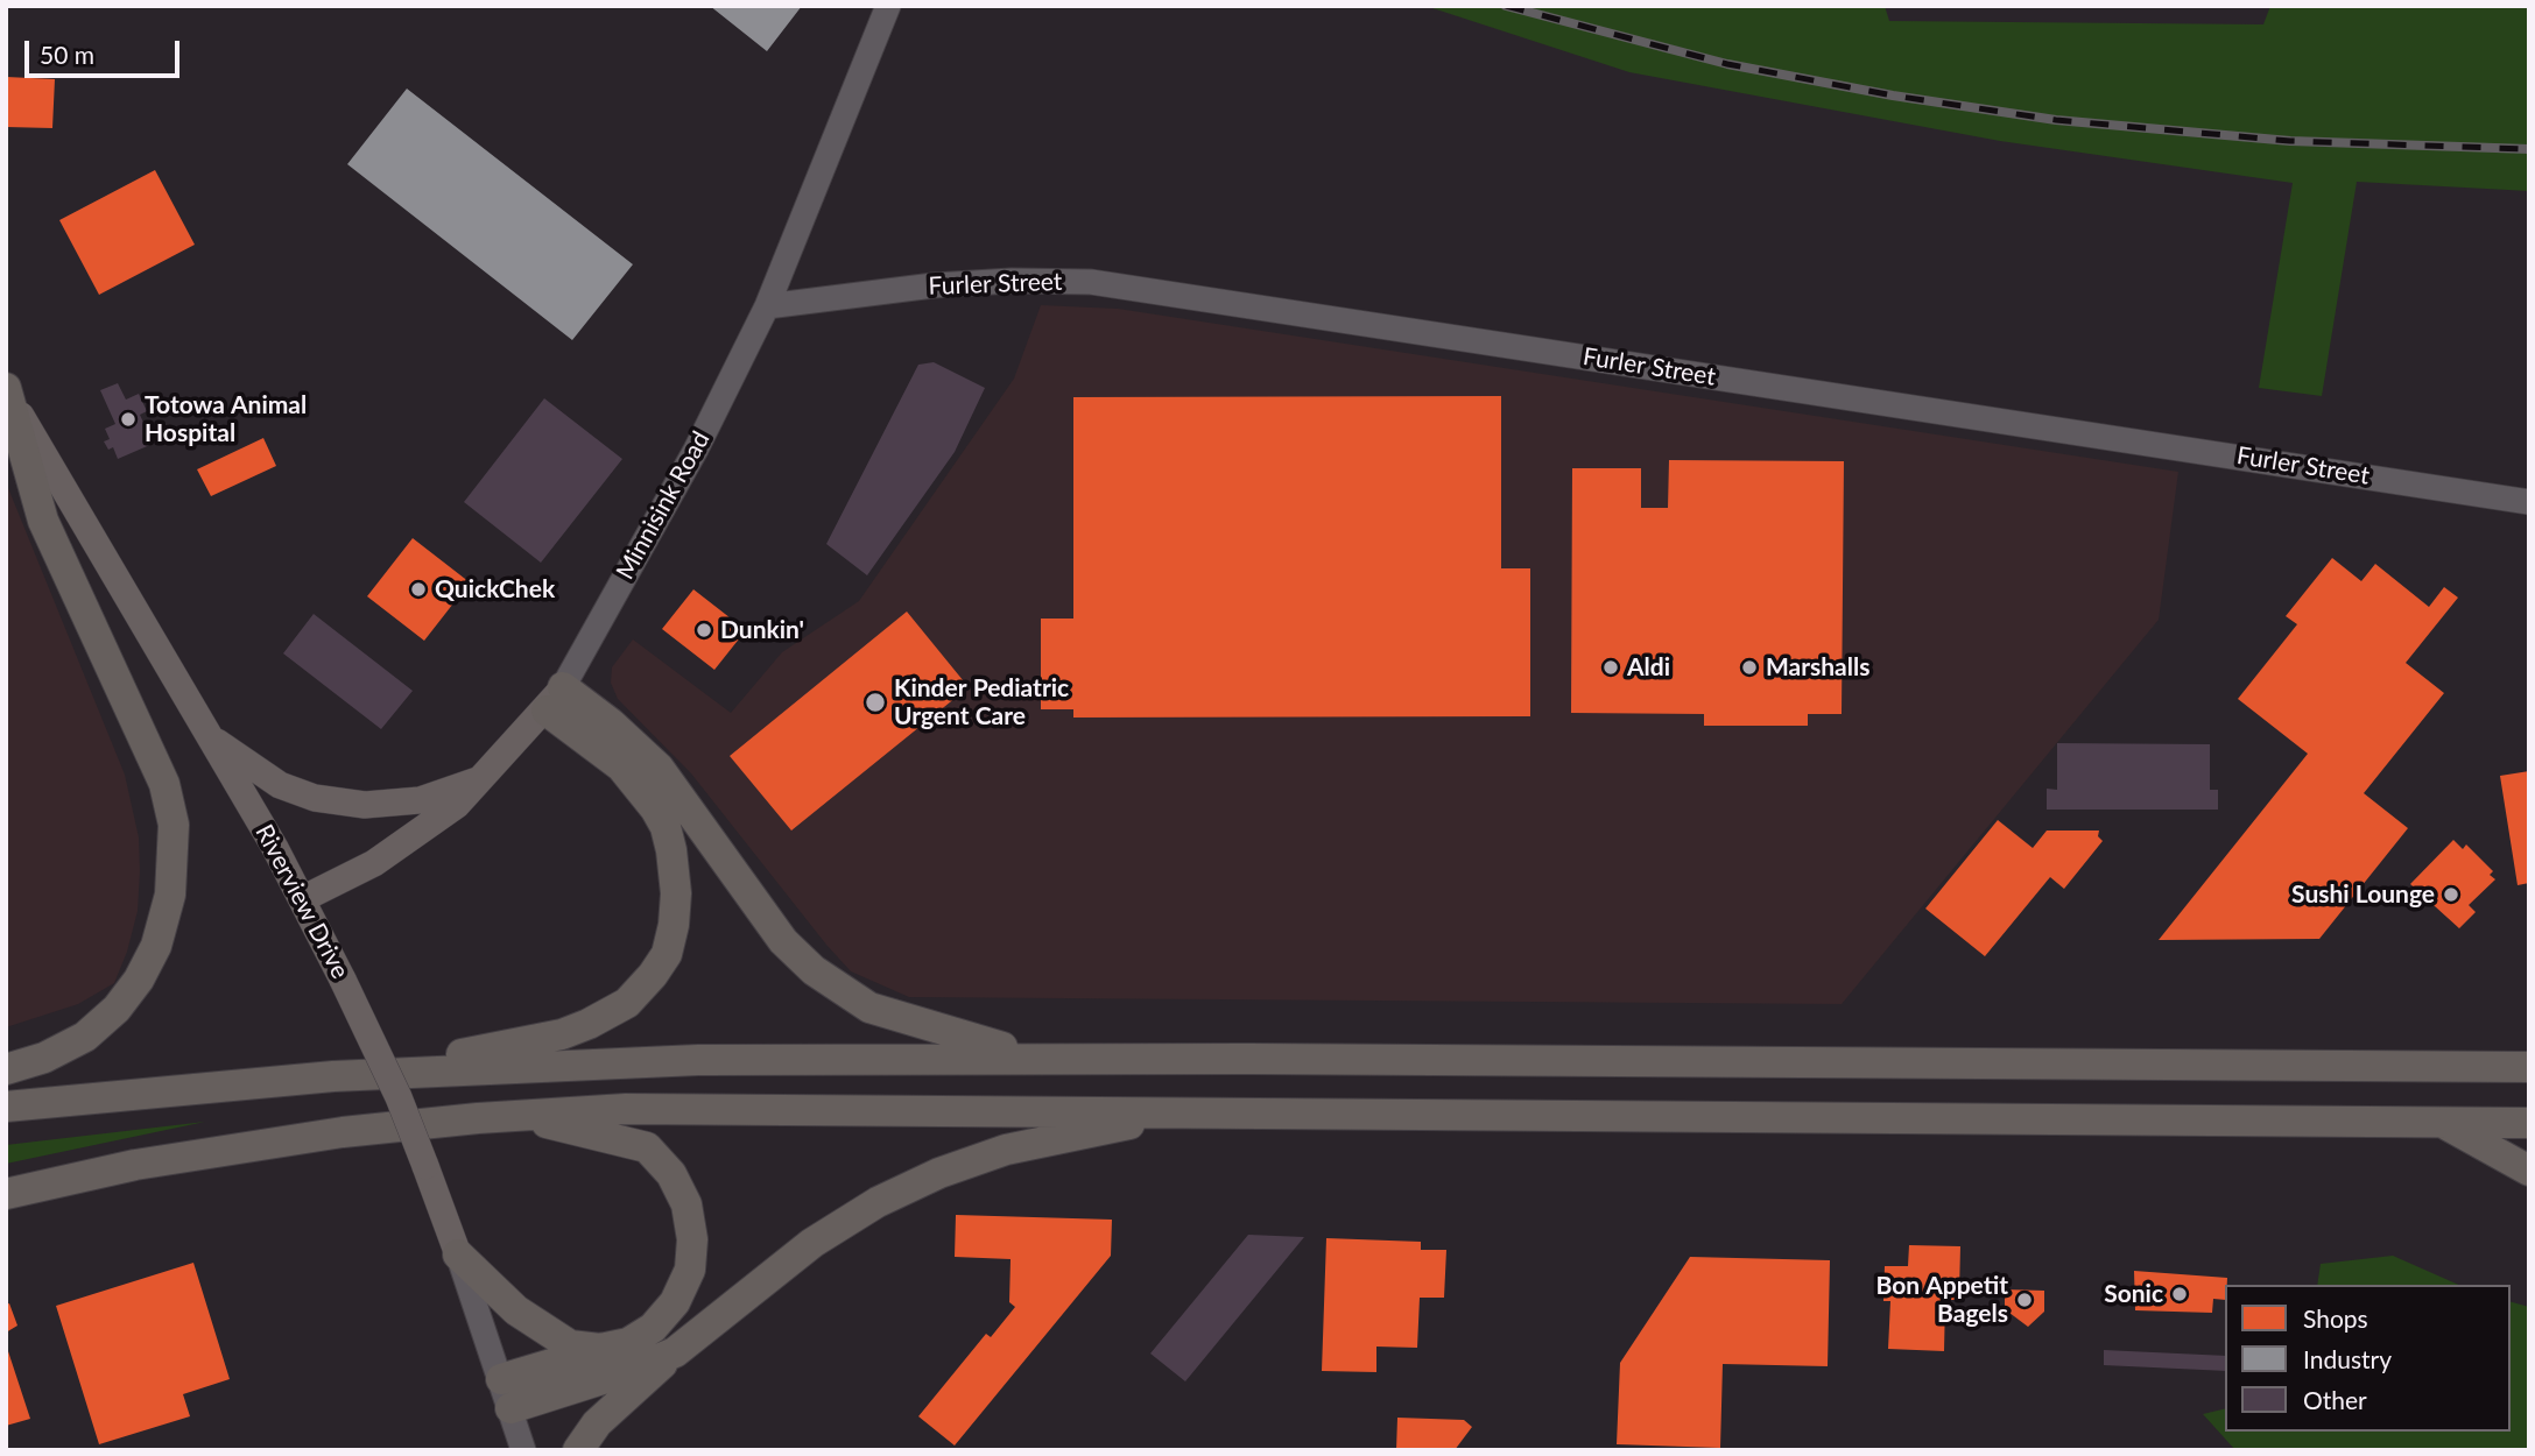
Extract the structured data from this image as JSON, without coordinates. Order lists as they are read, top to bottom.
{
  "streets": {
    "main road": ["Minnisink Road", "Riverview Drive"],
    "street": ["Furler Street"]
  },
  "crossings": [
    ["Furler Street", "Minnisink Road"],
    ["Minnisink Road", "Riverview Drive"]
  ],
  "places": [
    "Totowa Animal Hospital",
    "QuickChek",
    "Dunkin'",
    "Aldi",
    "Marshalls",
    "Kinder Pediatric Urgent Care",
    "Sushi Lounge",
    "Sonic",
    "Bon Appetit Bagels"
  ],
  "legend": ["Shops", "Industry", "Other"],
  "scale_bar": "50 m"
}
